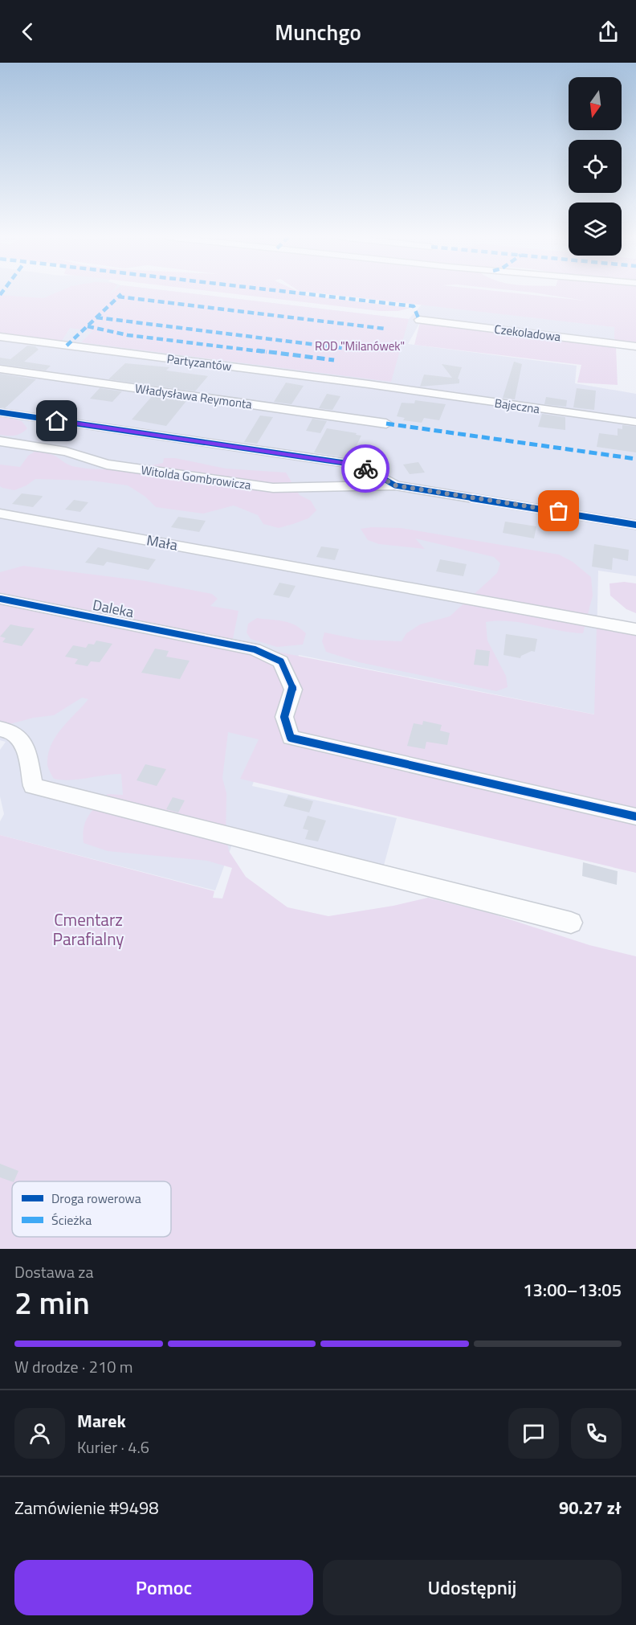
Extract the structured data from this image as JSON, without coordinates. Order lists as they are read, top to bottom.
{
  "streets": {
    "street": [
      "Czekoladowa",
      "Partyzantów",
      "Władysława Reymonta",
      "Bajeczna",
      "Witolda Gombrowicza",
      "Mała",
      "Daleka"
    ]
  },
  "crossings": [
    ["Partyzantów", "Bajeczna"]
  ],
  "parks": ["ROD \"Milanówek\"", "Cmentarz Parafialny"],
  "legend": ["Droga rowerowa", "Ścieżka"],
  "north": "bottom",
  "page": {
    "header": "Munchgo",
    "heading": ["2 min", "Dostawa za", "13:00–13:05"],
    "panel": [
      "Marek",
      "Kurier · 4.6",
      "Zamówienie #9498",
      "90.27 zł"
    ],
    "bar": "W drodze · 210 m",
    "buttons": ["Pomoc", "Udostępnij"]
  }
}
